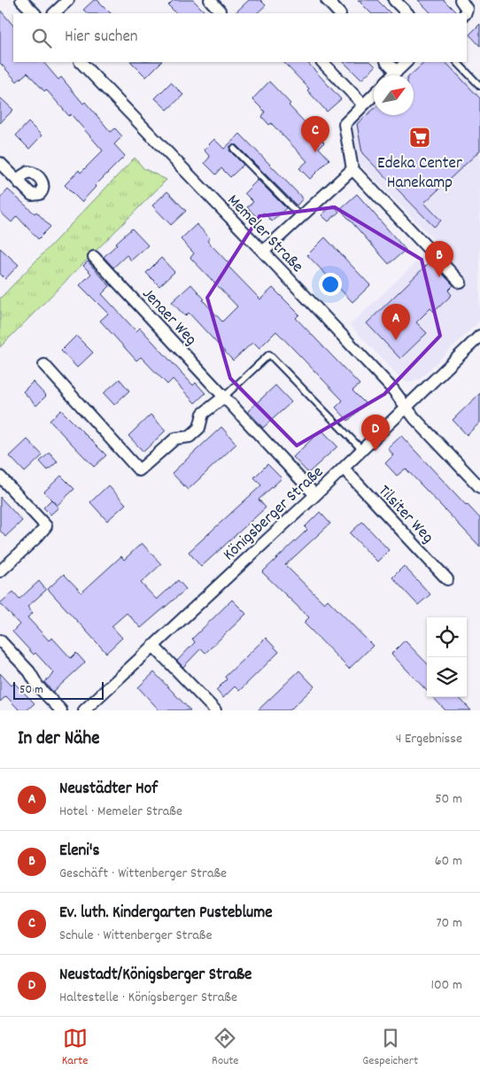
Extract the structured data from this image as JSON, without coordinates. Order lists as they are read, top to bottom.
{
  "streets": {
    "street": [
      "Memeler Straße",
      "Jenaer Weg",
      "Königsberger Straße",
      "Tilsiter Weg"
    ]
  },
  "crossings": [
    ["Memeler Straße", "Königsberger Straße"],
    ["Jenaer Weg", "Königsberger Straße"],
    ["Königsberger Straße", "Tilsiter Weg"]
  ],
  "places": {
    "supermarket": ["Edeka Center Hanekamp"]
  },
  "scale_bar": "50 m",
  "north": "top right",
  "page": {
    "search": "Hier suchen",
    "pins": [
      "C",
      "B",
      "A",
      "D"
    ],
    "scale": "50 m",
    "heading": ["In der Nähe", "4 Ergebnisse"],
    "list": [
      {
        "mark": "A",
        "name": "Neustädter Hof",
        "note": "Hotel · Memeler Straße",
        "value": "50 m"
      },
      {
        "mark": "B",
        "name": "Eleni's",
        "note": "Geschäft · Wittenberger Straße",
        "value": "60 m"
      },
      {
        "mark": "C",
        "name": "Ev. luth. Kindergarten Pusteblume",
        "note": "Schule · Wittenberger Straße",
        "value": "70 m"
      },
      {
        "mark": "D",
        "name": "Neustadt/Königsberger Straße",
        "note": "Haltestelle · Königsberger Straße",
        "value": "100 m"
      }
    ],
    "nav": ["Karte", "Route", "Gespeichert"]
  }
}
